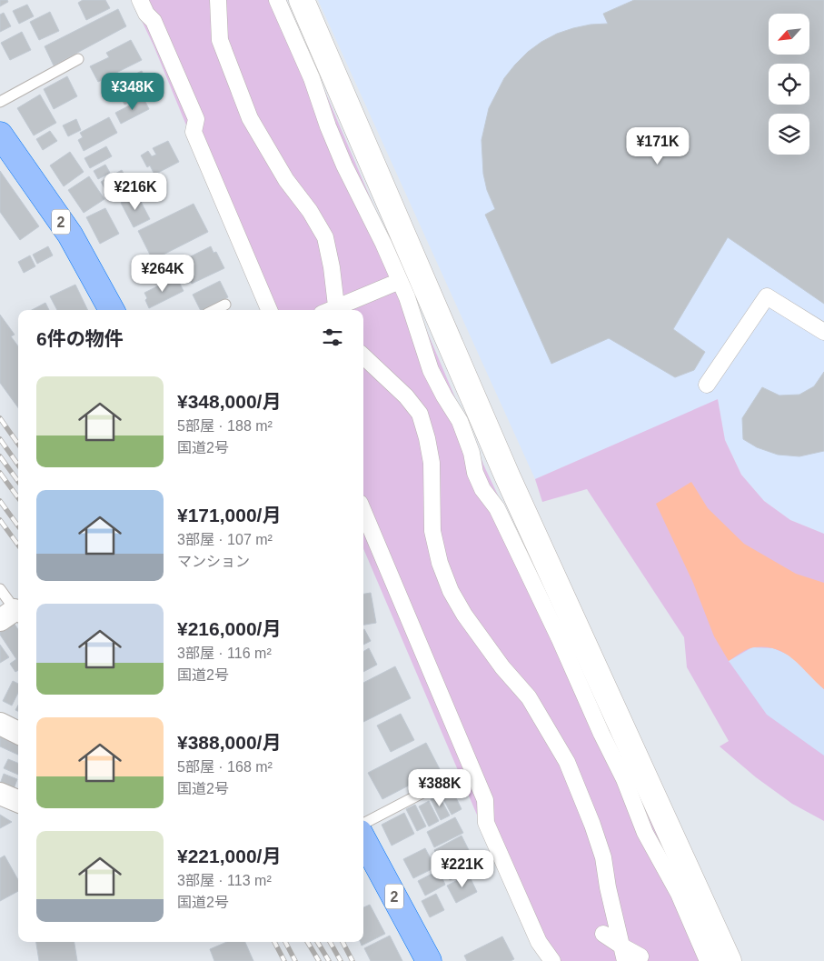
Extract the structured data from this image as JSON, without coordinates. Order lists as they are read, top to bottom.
{
  "streets": {
    "highway": ["2"]
  },
  "north": "bottom left",
  "page": {
    "price": [
      "¥348K",
      "¥171K",
      "¥216K",
      "¥264K",
      "¥388K",
      "¥221K"
    ],
    "heading": "6件の物件",
    "list": [
      {
        "name": "¥348,000/月",
        "note": "5部屋 · 188 m² · 国道2号"
      },
      {
        "name": "¥171,000/月",
        "note": "3部屋 · 107 m² · マンション"
      },
      {
        "name": "¥216,000/月",
        "note": "3部屋 · 116 m² · 国道2号"
      },
      {
        "name": "¥388,000/月",
        "note": "5部屋 · 168 m² · 国道2号"
      },
      {
        "name": "¥221,000/月",
        "note": "3部屋 · 113 m² · 国道2号"
      }
    ]
  }
}
